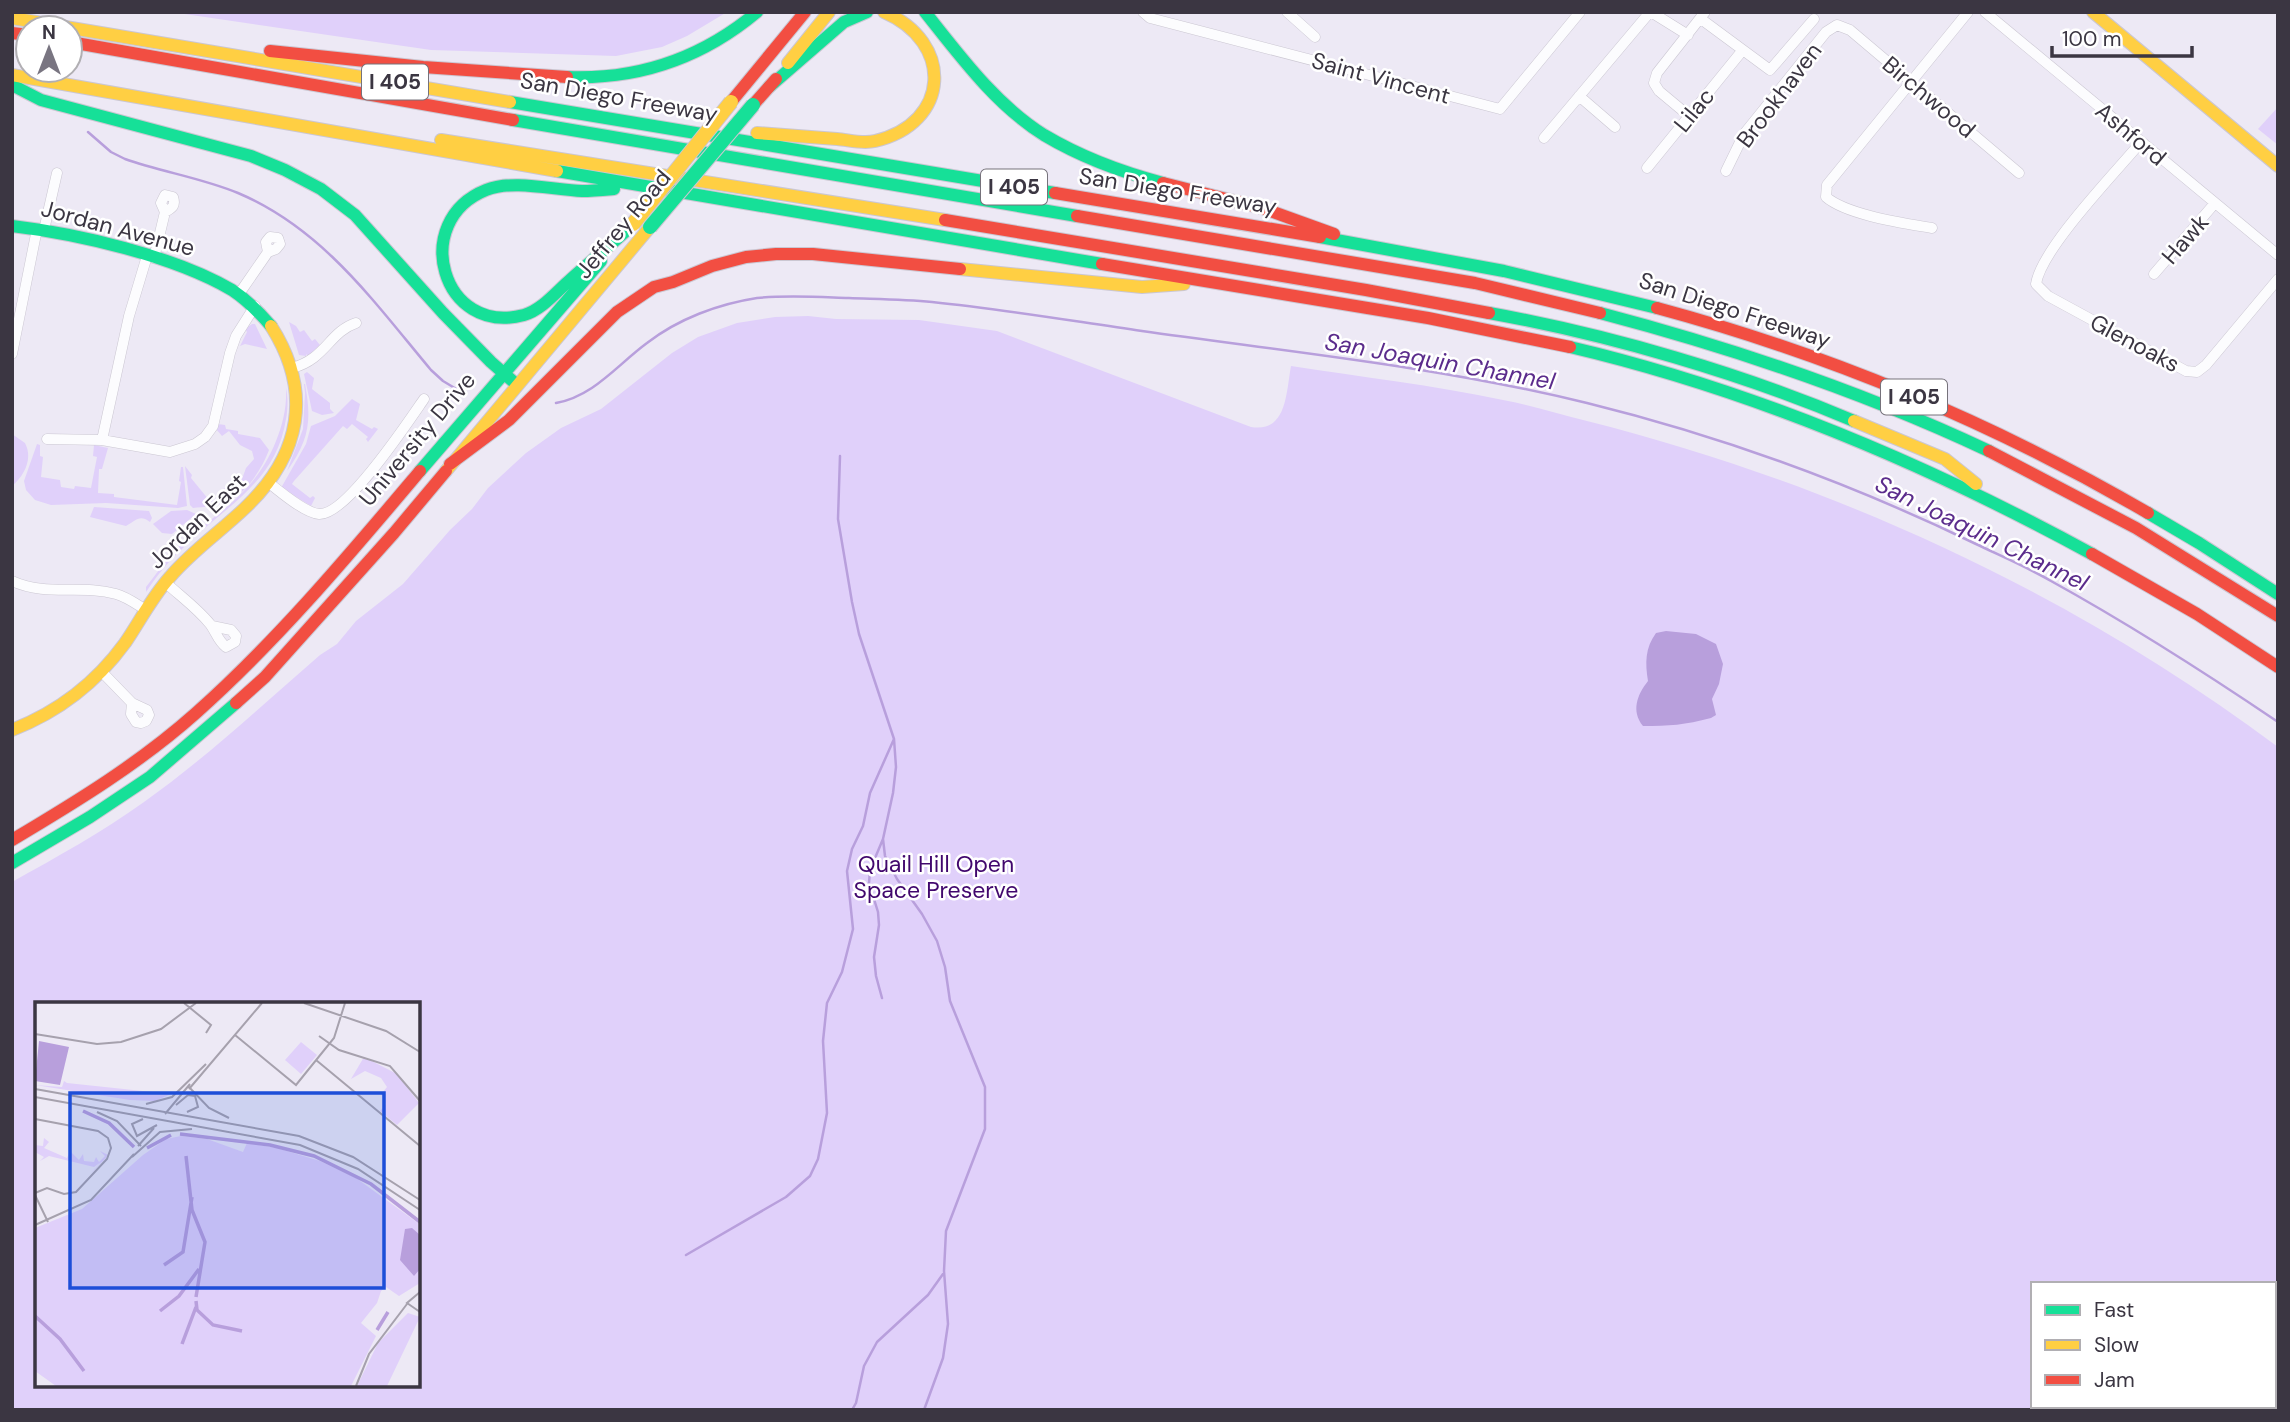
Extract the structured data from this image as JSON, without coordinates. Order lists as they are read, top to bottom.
{
  "streets": {
    "main road": [
      "I 405",
      "San Diego Freeway",
      "Jeffrey Road",
      "Jordan Avenue",
      "University Drive",
      "Jordan East"
    ],
    "street": [
      "Saint Vincent",
      "Brookhaven",
      "Birchwood",
      "Lilac",
      "Ashford",
      "Hawk",
      "Glenoaks"
    ]
  },
  "crossings": [
    ["Brookhaven", "Birchwood"],
    ["Ashford", "Hawk"],
    ["Ashford", "Glenoaks"],
    ["Jeffrey Road", "University Drive"],
    ["Jordan Avenue", "Jordan East"]
  ],
  "water": ["San Joaquin Channel"],
  "parks": ["Quail Hill Open Space Preserve"],
  "legend": ["Fast", "Slow", "Jam"],
  "scale_bar": "100 m",
  "north": "top"
}
